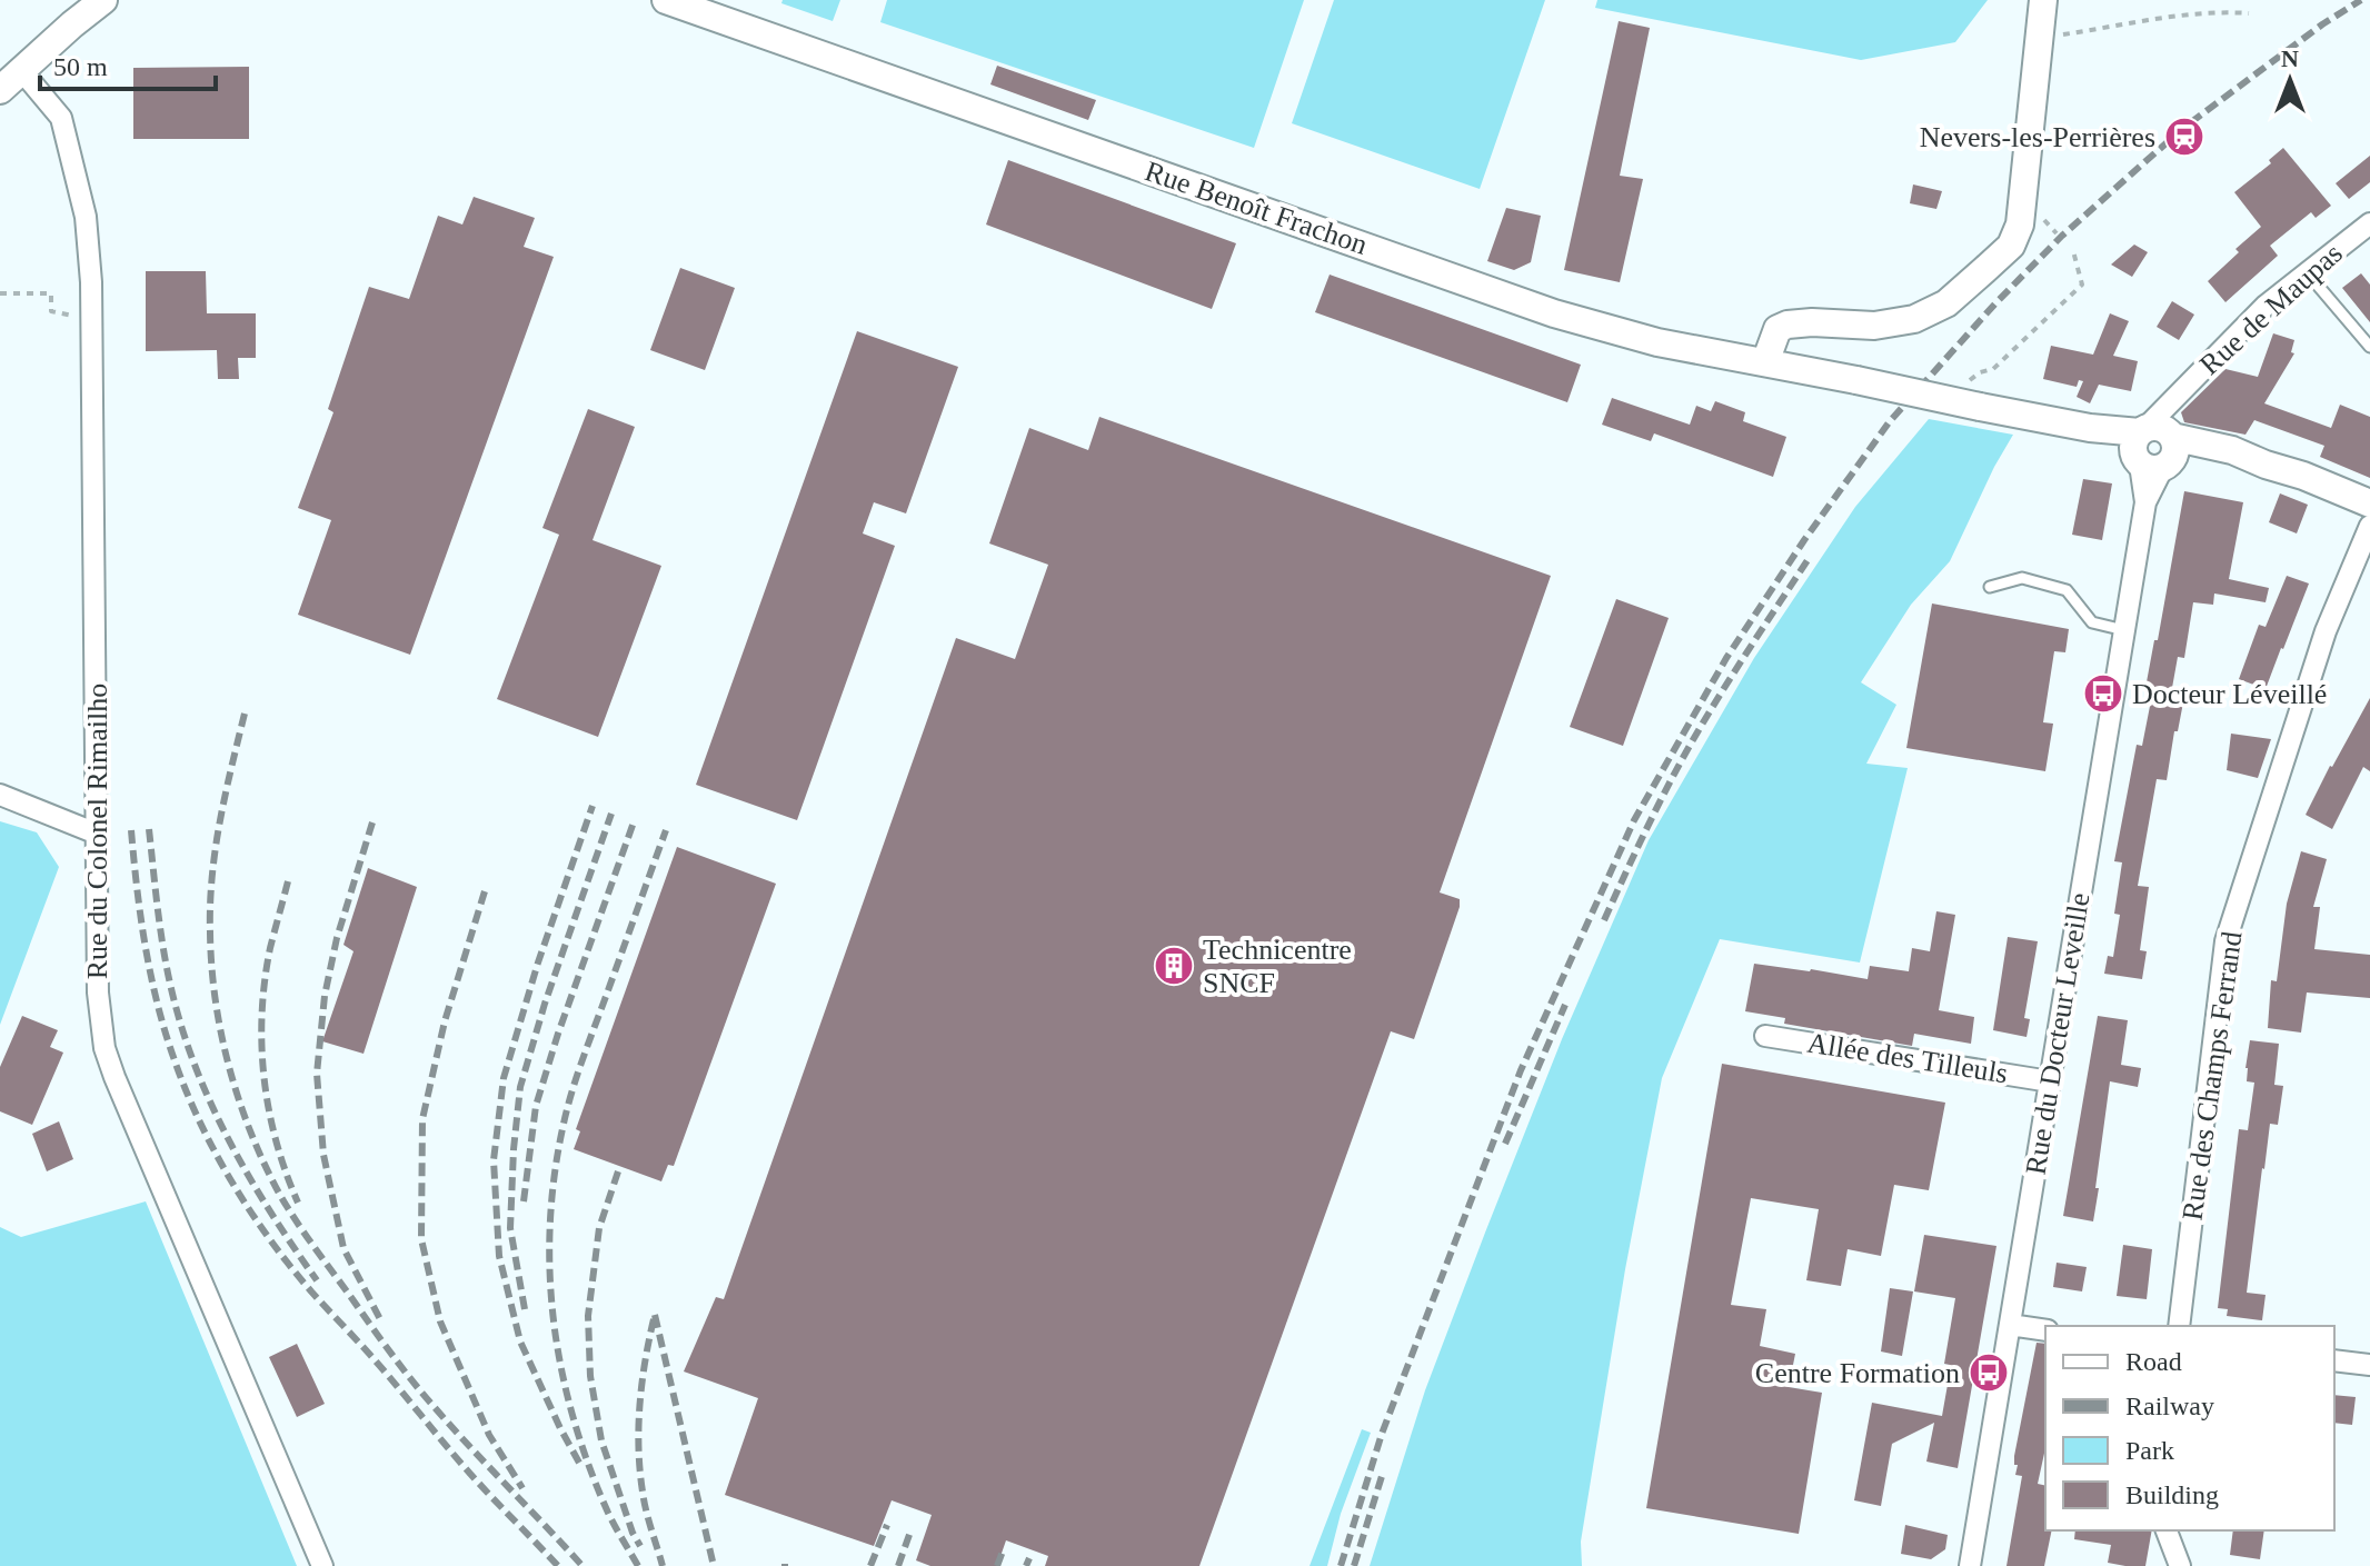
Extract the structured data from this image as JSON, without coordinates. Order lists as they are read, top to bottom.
{
  "streets": {
    "main road": ["Rue Benoît Frachon"],
    "street": [
      "Rue de Maupas",
      "Rue du Colonel Rimailho",
      "Rue du Docteur Leveille",
      "Allée des Tilleuls",
      "Rue des Champs Ferrand"
    ]
  },
  "crossings": [
    ["Rue Benoît Frachon", "Rue de Maupas"],
    ["Rue Benoît Frachon", "Rue du Docteur Leveille"],
    ["Rue de Maupas", "Rue du Docteur Leveille"],
    ["Rue du Docteur Leveille", "Allée des Tilleuls"]
  ],
  "places": {
    "station": ["Nevers-les-Perrières"],
    "bus stop": ["Docteur Léveillé", "Centre Formation"],
    "building": ["Technicentre SNCF"]
  },
  "legend": [
    "Road",
    "Railway",
    "Park",
    "Building"
  ],
  "scale_bar": "50 m",
  "north": "top"
}
